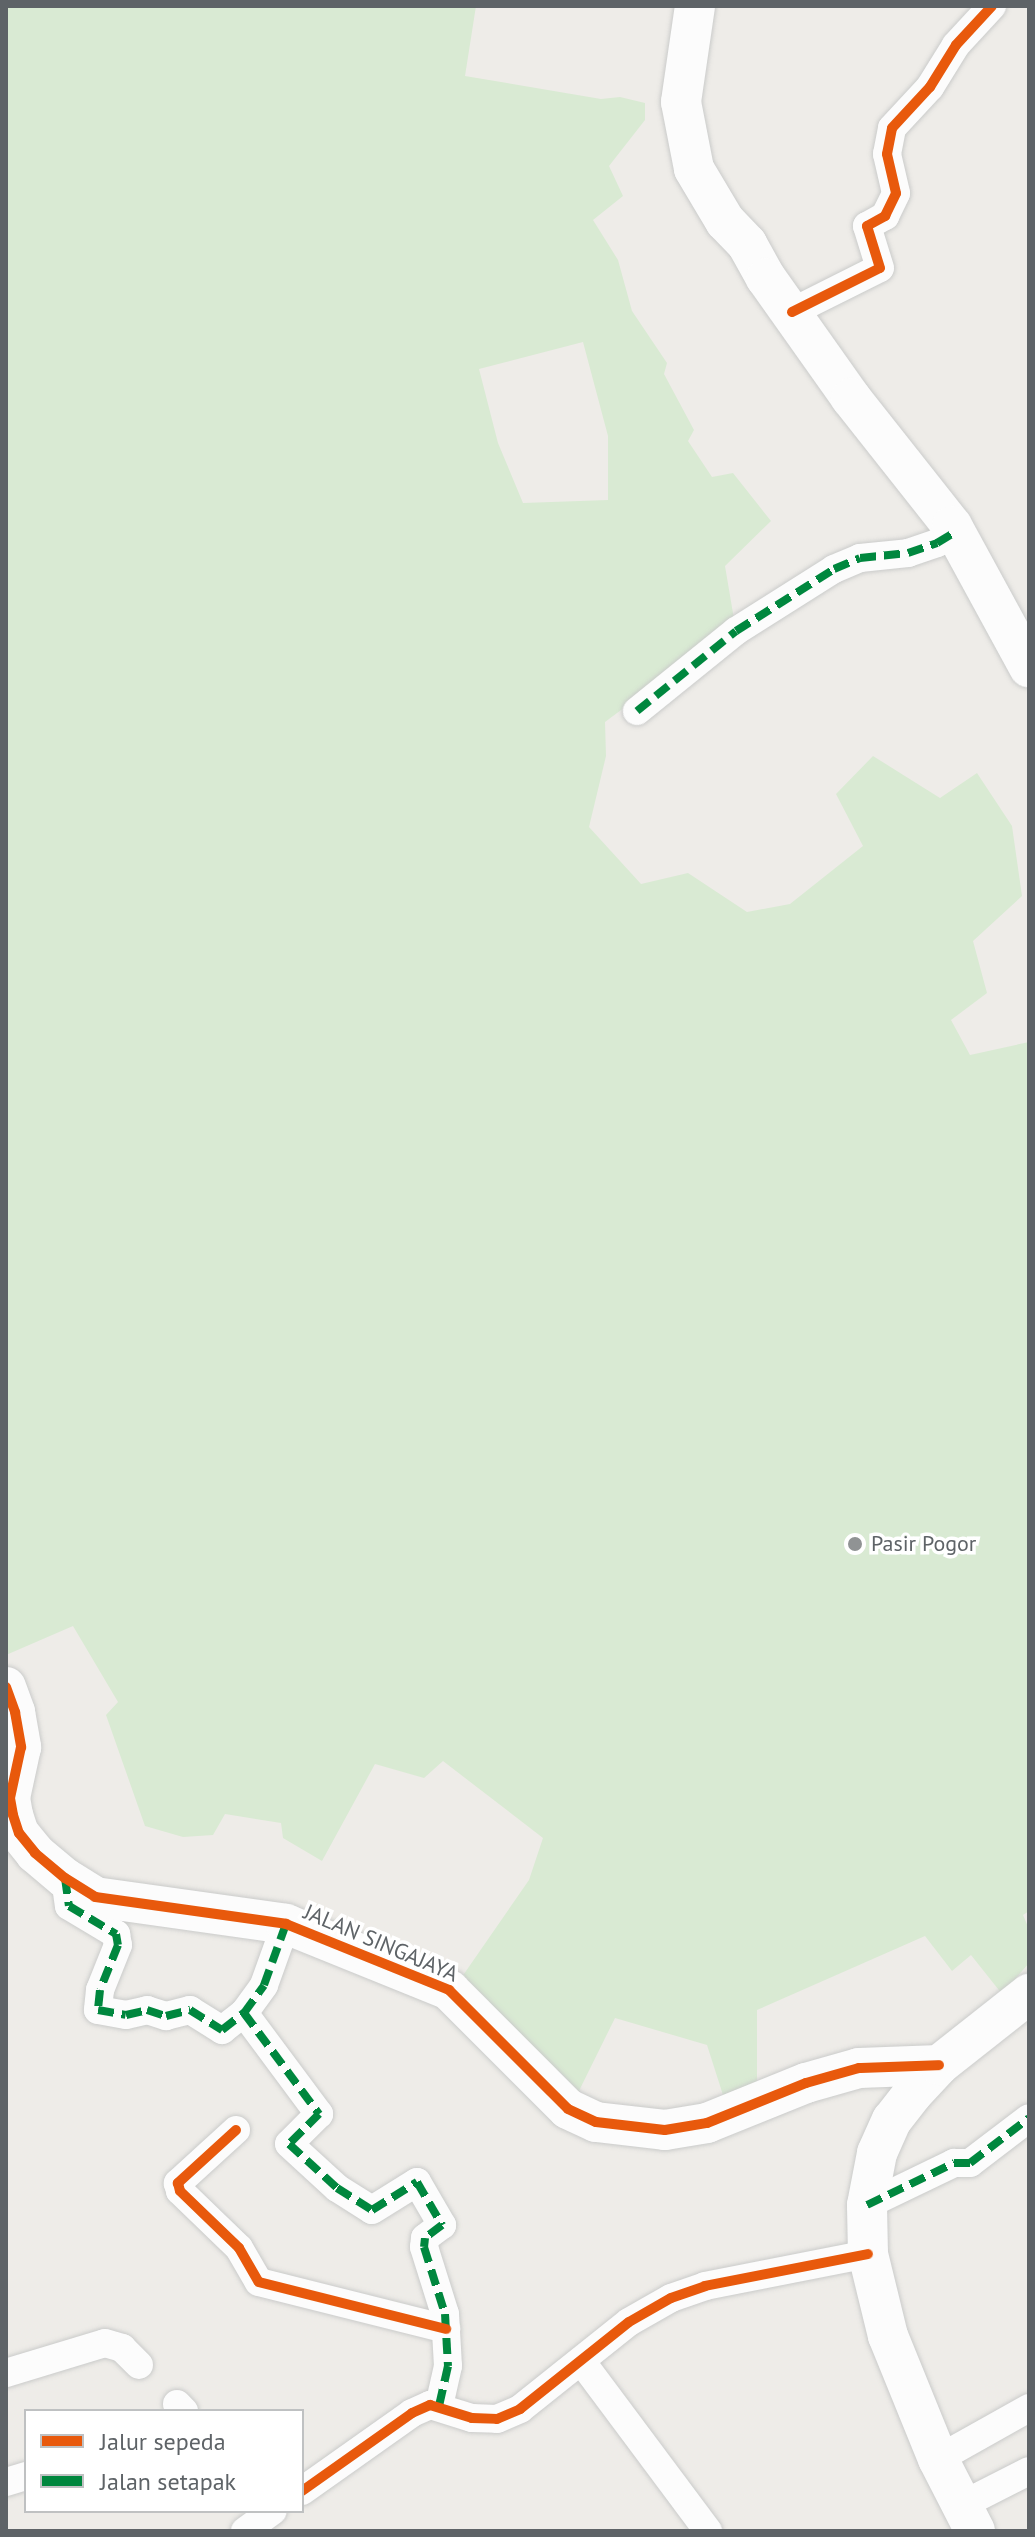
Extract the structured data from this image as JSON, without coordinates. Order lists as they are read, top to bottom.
{
  "streets": {
    "main road": ["JALAN SINGAJAYA"]
  },
  "places": ["Pasir Pogor"],
  "legend": ["Jalur sepeda", "Jalan setapak"]
}
